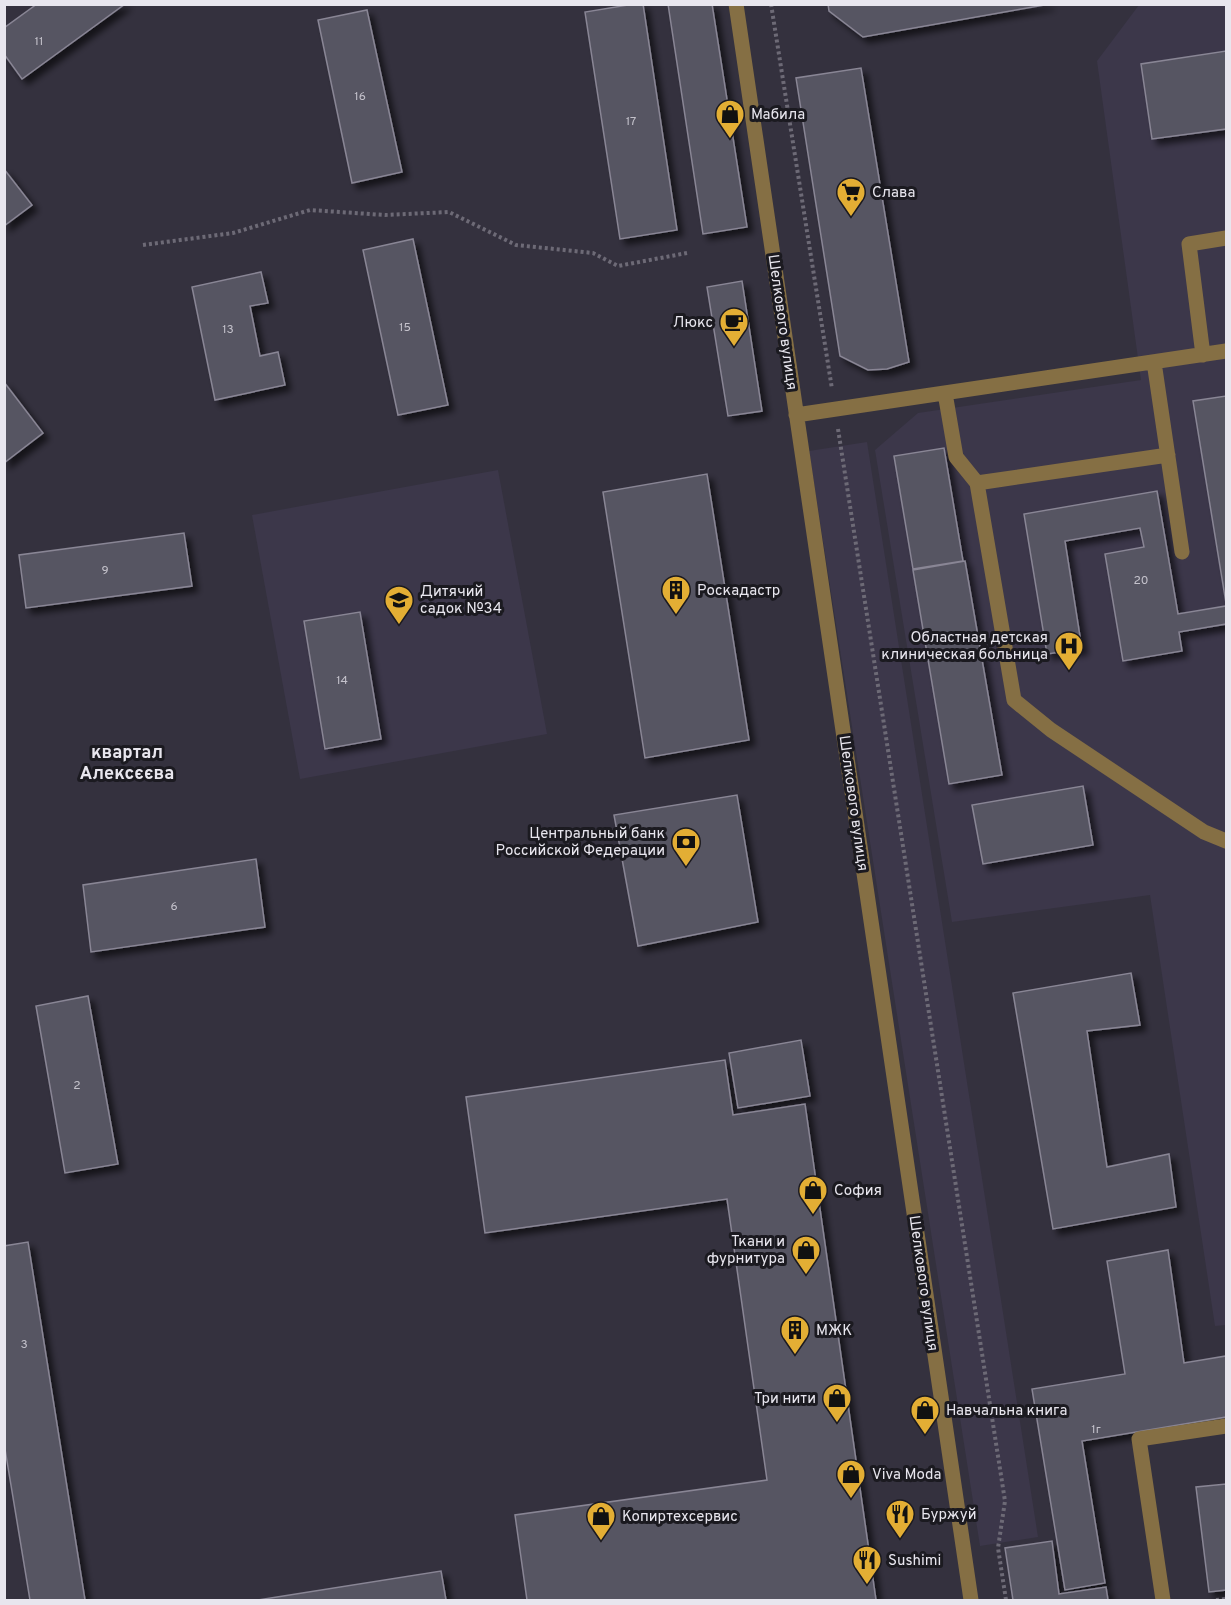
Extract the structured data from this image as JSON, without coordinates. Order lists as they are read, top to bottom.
{
  "streets": {
    "street": ["Шелкового вулиця"]
  },
  "districts": ["квартал Алексєєва"],
  "places": {
    "shop": [
      "Мабила",
      "София",
      "Ткани и фурнитура",
      "Три нити",
      "Навчальна книга",
      "Viva Moda",
      "Копиртехсервис"
    ],
    "supermarket": ["Слава"],
    "cafe": ["Люкс"],
    "building": ["Роскадастр", "МЖК"],
    "school or university": ["Дитячий садок №34"],
    "hospital": ["Областная детская клиническая больница"],
    "bank": ["Центральный банк Российской Федерации"],
    "restaurant": ["Буржуй", "Sushimi"]
  },
  "house_numbers": [
    "11",
    "16",
    "17",
    "15",
    "13",
    "9",
    "20",
    "14",
    "6",
    "2",
    "3",
    "1г"
  ]
}
